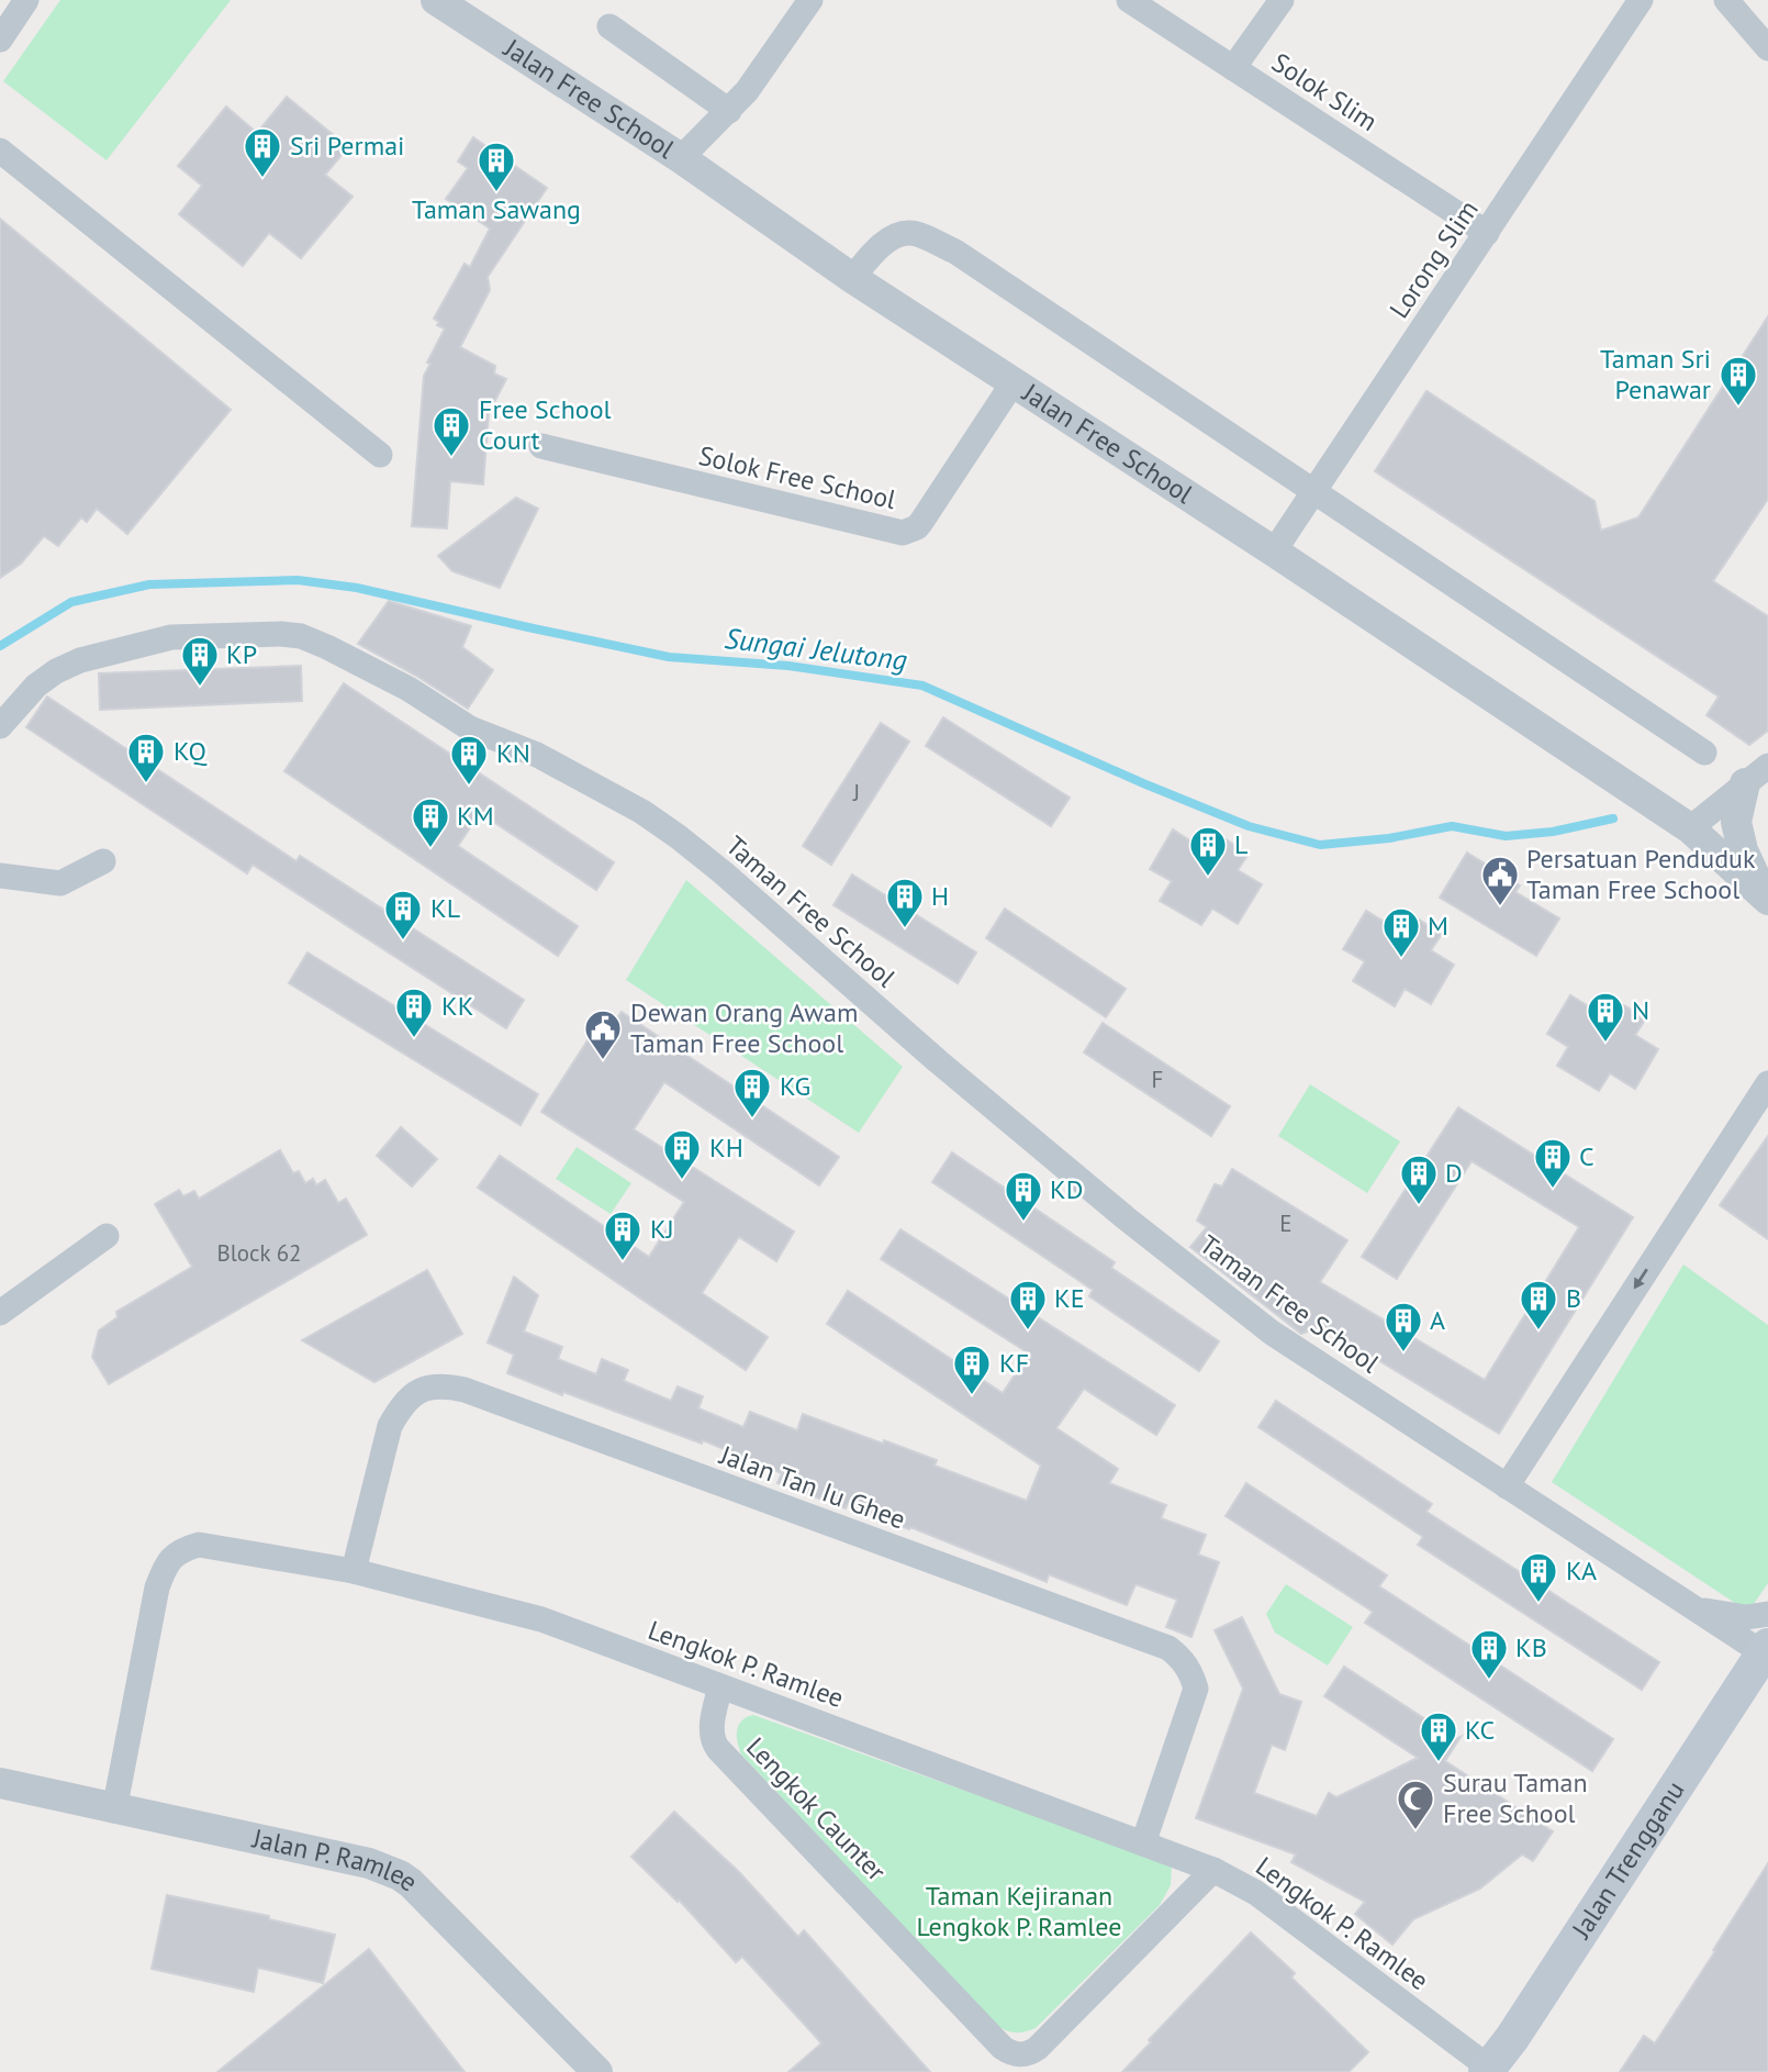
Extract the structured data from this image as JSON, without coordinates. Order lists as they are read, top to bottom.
{
  "streets": {
    "main road": ["Jalan Trengganu"],
    "street": [
      "Solok Slim",
      "Jalan Free School",
      "Lorong Slim",
      "Solok Free School",
      "Taman Free School",
      "Jalan Tan Iu Ghee",
      "Lengkok P. Ramlee",
      "Lengkok Caunter",
      "Jalan P. Ramlee"
    ]
  },
  "crossings": [
    ["Solok Slim", "Lorong Slim"],
    ["Jalan Free School", "Lorong Slim"],
    ["Jalan Free School", "Solok Free School"],
    ["Taman Free School", "Jalan Trengganu"],
    ["Jalan Tan Iu Ghee", "Lengkok P. Ramlee"],
    ["Lengkok P. Ramlee", "Lengkok Caunter"],
    ["Lengkok P. Ramlee", "Jalan Trengganu"],
    ["Lengkok P. Ramlee", "Jalan P. Ramlee"]
  ],
  "water": ["Sungai Jelutong"],
  "parks": ["Taman Kejiranan Lengkok P. Ramlee"],
  "places": {
    "building": [
      "Sri Permai",
      "Taman Sawang",
      "Taman Sri Penawar",
      "Free School Court",
      "KP",
      "KQ",
      "KN",
      "KM",
      "L",
      "H",
      "KL",
      "M",
      "KK",
      "N",
      "KG",
      "KH",
      "C",
      "D",
      "KD",
      "KJ",
      "KE",
      "B",
      "A",
      "KF",
      "KA",
      "KB",
      "KC"
    ],
    "public building": ["Persatuan Penduduk Taman Free School", "Dewan Orang Awam Taman Free School"],
    "mosque": ["Surau Taman Free School"]
  },
  "house_numbers": [
    "J",
    "F",
    "E",
    "Block 62"
  ]
}
